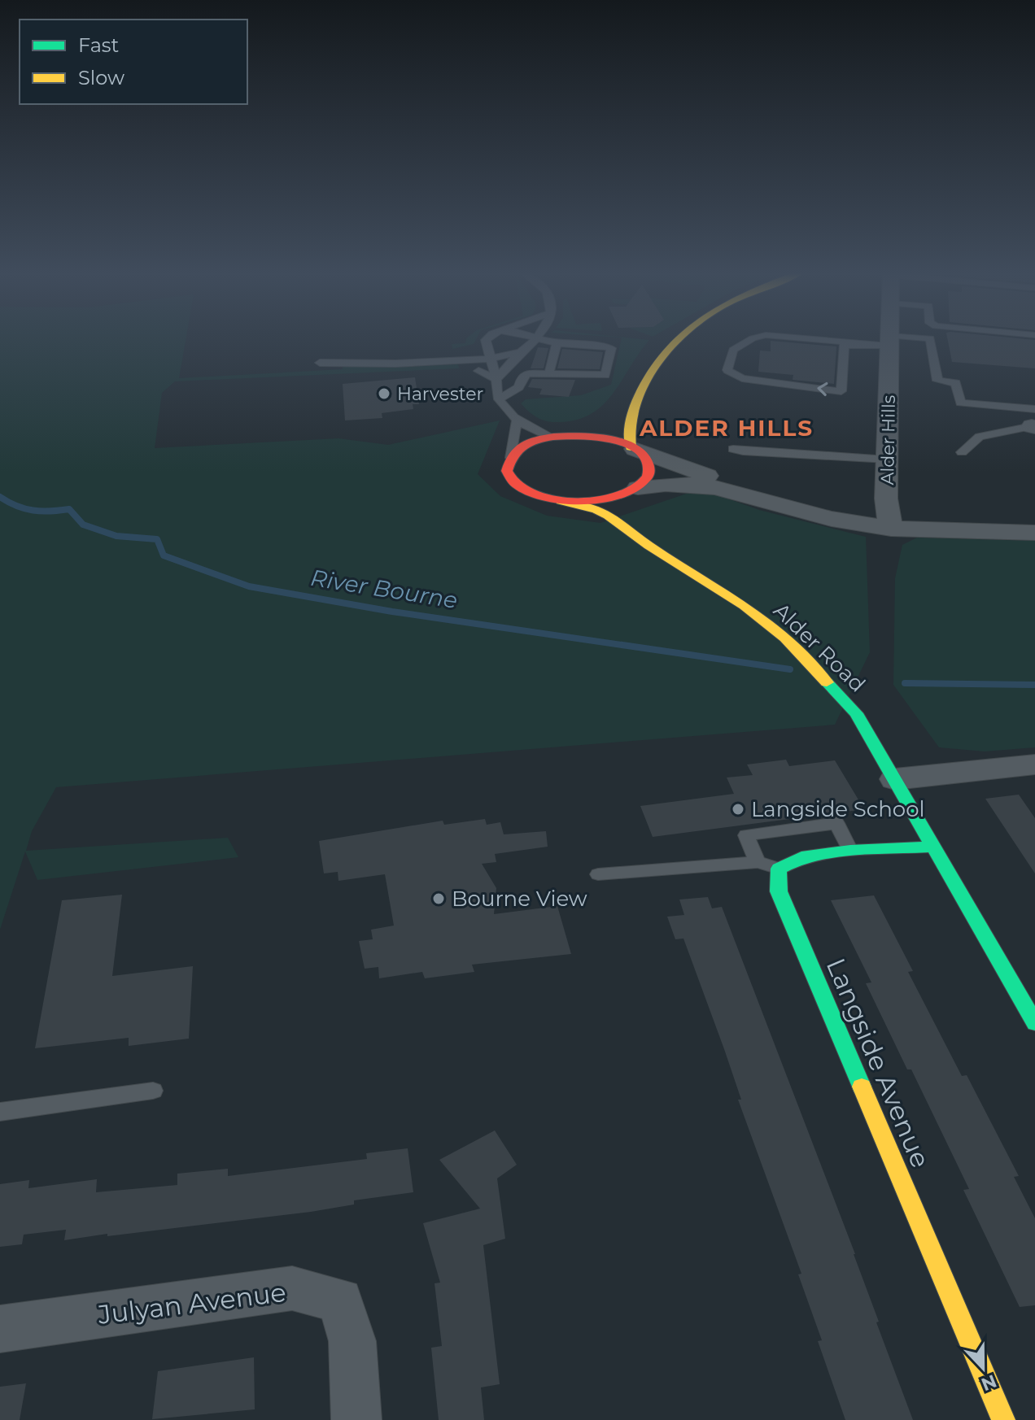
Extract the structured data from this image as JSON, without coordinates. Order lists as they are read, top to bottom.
{
  "streets": {
    "main road": ["Alder Road", "Langside Avenue"],
    "street": ["Alder Hills", "Julyan Avenue"]
  },
  "districts": ["ALDER HILLS"],
  "water": ["River Bourne"],
  "places": ["Harvester", "Langside School", "Bourne View"],
  "legend": ["Fast", "Slow"],
  "north": "bottom"
}
